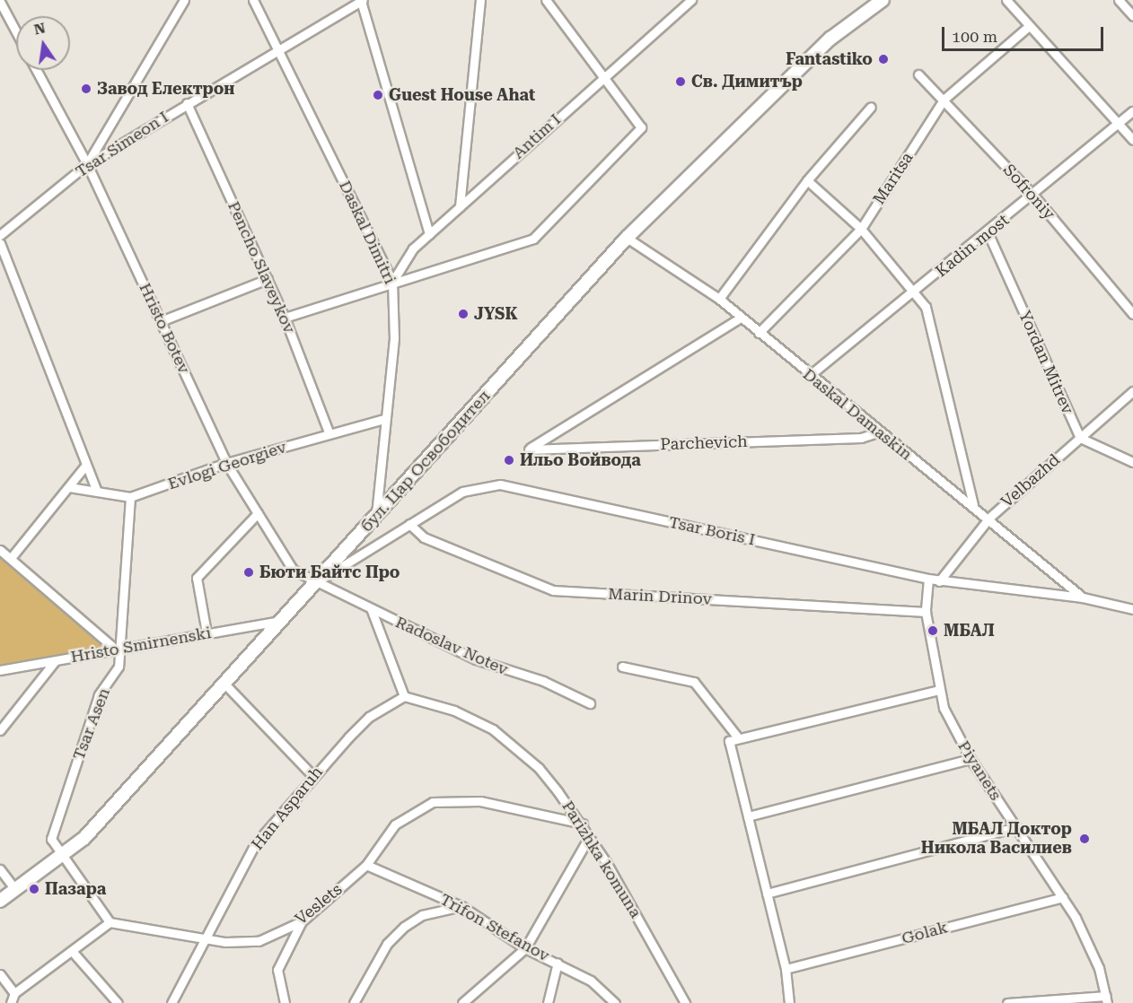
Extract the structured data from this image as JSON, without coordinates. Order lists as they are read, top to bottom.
{
  "streets": {
    "main road": ["бул. Цар Освободител"],
    "street": [
      "Antim I",
      "Tsar Simeon I",
      "Maritsa",
      "Sofroniy",
      "Daskal Dimitri",
      "Kadin most",
      "Pencho Slaveykov",
      "Hristo Botev",
      "Yordan Mitrev",
      "Daskal Damaskin",
      "Parchevich",
      "Evlogi Georgiev",
      "Velbazhd",
      "Tsar Boris I",
      "Marin Drinov",
      "Hristo Smirnenski",
      "Radoslav Notev",
      "Tsar Asen",
      "Piyanets",
      "Han Asparuh",
      "Parizhka komuna",
      "Veslets",
      "Trifon Stefanov",
      "Golak"
    ]
  },
  "crossings": [
    ["Antim I", "Daskal Dimitri"],
    ["Tsar Simeon I", "Daskal Dimitri"],
    ["Tsar Simeon I", "Pencho Slaveykov"],
    ["Tsar Simeon I", "Hristo Botev"],
    ["Maritsa", "Sofroniy"],
    ["Maritsa", "Daskal Damaskin"],
    ["Sofroniy", "Kadin most"],
    ["Daskal Dimitri", "бул. Цар Освободител"],
    ["Daskal Dimitri", "Evlogi Georgiev"],
    ["Kadin most", "Yordan Mitrev"],
    ["Kadin most", "Daskal Damaskin"],
    ["Pencho Slaveykov", "Evlogi Georgiev"],
    ["Hristo Botev", "бул. Цар Освободител"],
    ["Hristo Botev", "Evlogi Georgiev"],
    ["Hristo Botev", "Tsar Boris I"],
    ["Hristo Botev", "Radoslav Notev"],
    ["Yordan Mitrev", "Velbazhd"],
    ["Daskal Damaskin", "Parchevich"],
    ["Daskal Damaskin", "бул. Цар Освободител"],
    ["Daskal Damaskin", "Velbazhd"],
    ["Daskal Damaskin", "Tsar Boris I"],
    ["бул. Цар Освободител", "Tsar Boris I"],
    ["бул. Цар Освободител", "Hristo Smirnenski"],
    ["бул. Цар Освободител", "Radoslav Notev"],
    ["бул. Цар Освободител", "Tsar Asen"],
    ["Evlogi Georgiev", "Tsar Asen"],
    ["Velbazhd", "Tsar Boris I"],
    ["Tsar Boris I", "Marin Drinov"],
    ["Tsar Boris I", "Radoslav Notev"],
    ["Tsar Boris I", "Piyanets"],
    ["Marin Drinov", "Piyanets"],
    ["Hristo Smirnenski", "Tsar Asen"],
    ["Piyanets", "Golak"],
    ["Han Asparuh", "Parizhka komuna"],
    ["Han Asparuh", "Veslets"],
    ["Parizhka komuna", "Veslets"],
    ["Veslets", "Trifon Stefanov"]
  ],
  "places": [
    "Fantastiko",
    "Св. Димитър",
    "Завод Електрон",
    "Guest House Ahat",
    "JYSK",
    "Ильо Войвода",
    "Бюти Байтс Про",
    "МБАЛ",
    "МБАЛ Доктор Никола Василиев",
    "Пазара"
  ],
  "scale_bar": "100 m",
  "north": "top"
}
